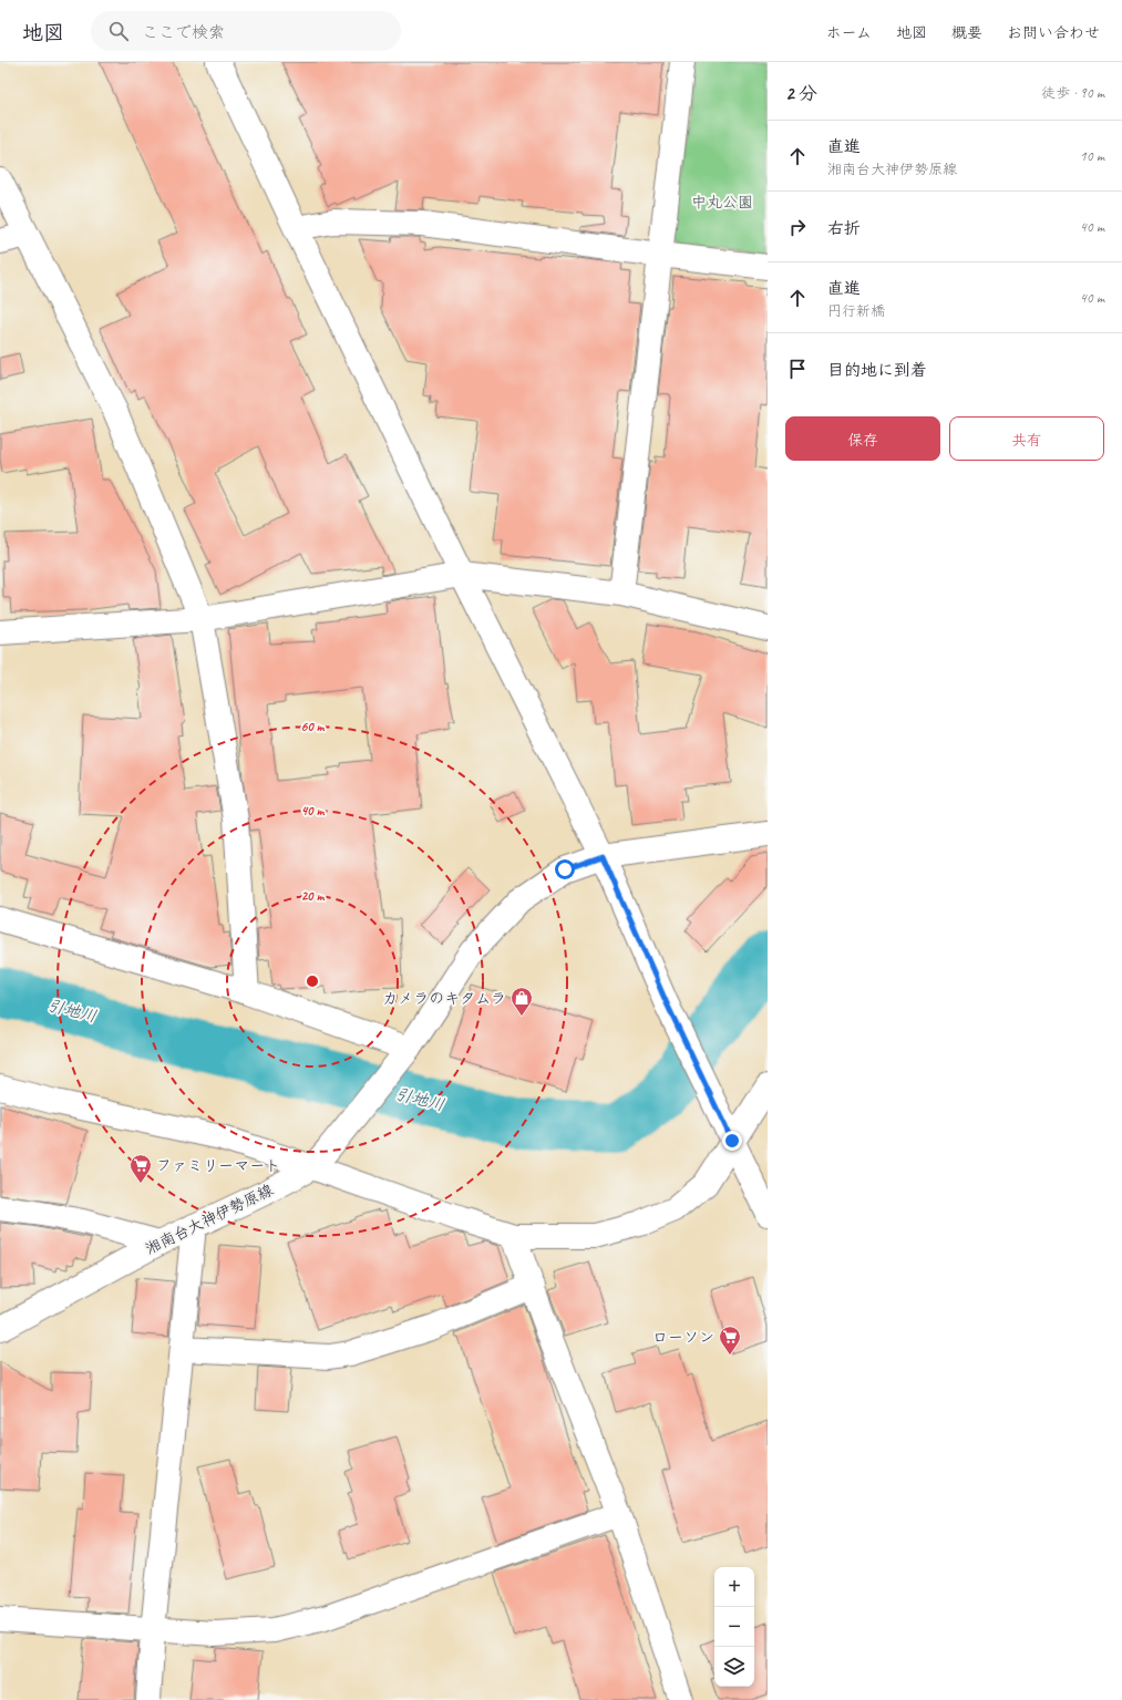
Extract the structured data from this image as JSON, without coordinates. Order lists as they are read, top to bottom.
{
  "streets": {
    "street": ["湘南台大神伊勢原線"]
  },
  "water": ["引地川"],
  "parks": ["中丸公園"],
  "places": {
    "shop": ["カメラのキタムラ"],
    "supermarket": ["ファミリーマート", "ローソン"]
  },
  "page": {
    "header": "地図",
    "search": "ここで検索",
    "nav": [
      "ホーム",
      "地図",
      "概要",
      "お問い合わせ"
    ],
    "heading": ["2 分", "徒歩 · 90 m"],
    "list": [
      ["直進", "湘南台大神伊勢原線", "10 m"],
      ["右折", "40 m"],
      ["直進", "円行新橋", "40 m"],
      "目的地に到着"
    ],
    "buttons": ["保存", "共有"],
    "map_buttons": ["+", "−"]
  },
  "rings": ["60 m", "40 m", "20 m"]
}
